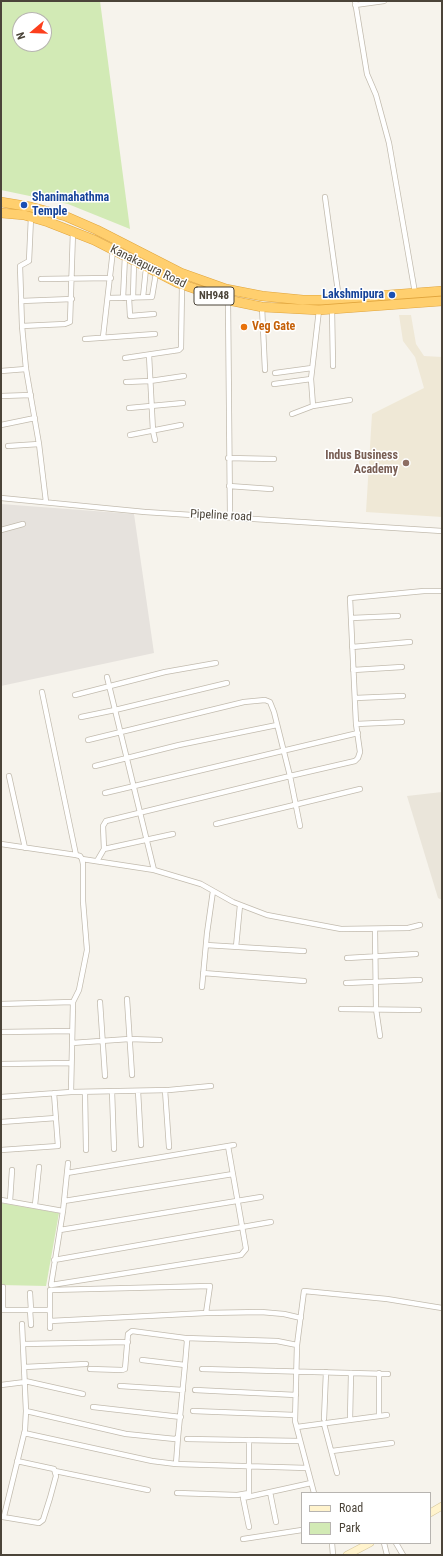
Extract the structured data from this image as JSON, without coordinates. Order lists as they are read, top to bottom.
{
  "streets": {
    "highway": ["Kanakapura Road", "NH948"],
    "street": ["Pipeline road"]
  },
  "places": [
    "Shanimahathma Temple",
    "Lakshmipura",
    "Veg Gate",
    "Indus Business Academy"
  ],
  "legend": ["Road", "Park"],
  "north": "left"
}
